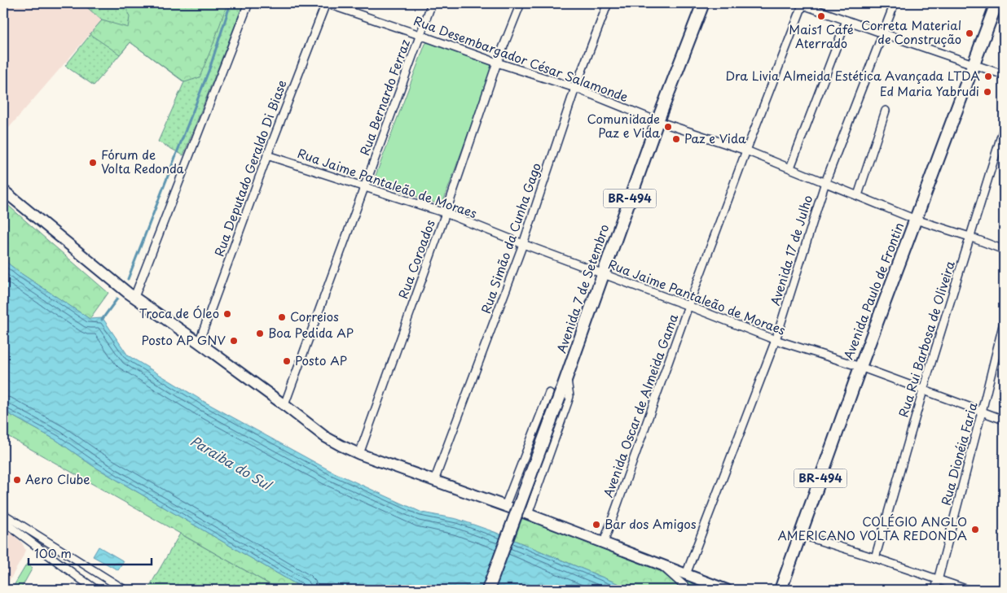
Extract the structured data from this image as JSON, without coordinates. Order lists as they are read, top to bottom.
{
  "streets": {
    "main road": ["BR-494", "Avenida 7 de Setembro", "Avenida Paulo de Frontin"],
    "street": [
      "Rua Desembargador César Salamonde",
      "Rua Bernardo Ferraz",
      "Rua Deputado Geraldo Di Biase",
      "Rua Jaime Pantaleão de Moraes",
      "Rua Simão da Cunha Gago",
      "Avenida 17 de Julho",
      "Rua Coroados",
      "Rua Rui Barbosa de Oliveira",
      "Avenida Oscar de Almeida Gama",
      "Rua Dionéia Faria"
    ]
  },
  "crossings": [
    ["Rua Desembargador César Salamonde", "Rua Bernardo Ferraz"],
    ["Rua Desembargador César Salamonde", "Rua Deputado Geraldo Di Biase"],
    ["Rua Desembargador César Salamonde", "Rua Simão da Cunha Gago"],
    ["Rua Desembargador César Salamonde", "Avenida 17 de Julho"],
    ["Rua Desembargador César Salamonde", "Rua Coroados"],
    ["Rua Desembargador César Salamonde", "Avenida 7 de Setembro"],
    ["Rua Desembargador César Salamonde", "Avenida Paulo de Frontin"],
    ["Rua Desembargador César Salamonde", "Rua Rui Barbosa de Oliveira"],
    ["Rua Desembargador César Salamonde", "Avenida Oscar de Almeida Gama"],
    ["Rua Bernardo Ferraz", "Rua Jaime Pantaleão de Moraes"],
    ["Rua Deputado Geraldo Di Biase", "Rua Jaime Pantaleão de Moraes"],
    ["Rua Jaime Pantaleão de Moraes", "Rua Simão da Cunha Gago"],
    ["Rua Jaime Pantaleão de Moraes", "Avenida 17 de Julho"],
    ["Rua Jaime Pantaleão de Moraes", "Rua Coroados"],
    ["Rua Jaime Pantaleão de Moraes", "Avenida 7 de Setembro"],
    ["Rua Jaime Pantaleão de Moraes", "Avenida Paulo de Frontin"],
    ["Rua Jaime Pantaleão de Moraes", "Rua Rui Barbosa de Oliveira"],
    ["Rua Jaime Pantaleão de Moraes", "Avenida Oscar de Almeida Gama"],
    ["Rua Jaime Pantaleão de Moraes", "Rua Dionéia Faria"]
  ],
  "water": ["Paraiba do Sul"],
  "places": [
    "Mais1 Café Aterrado",
    "Correta Material de Construção",
    "Dra Livia Almeida Estética Avançada LTDA",
    "Ed Maria Yabrudi",
    "Comunidade Paz e Vida",
    "Paz e Vida",
    "Fórum de Volta Redonda",
    "Troca de Óleo",
    "Correios",
    "Boa Pedida AP",
    "Posto AP GNV",
    "Posto AP",
    "Aero Clube",
    "Bar dos Amigos",
    "COLÉGIO ANGLO AMERICANO VOLTA REDONDA"
  ],
  "scale_bar": "100 m"
}
